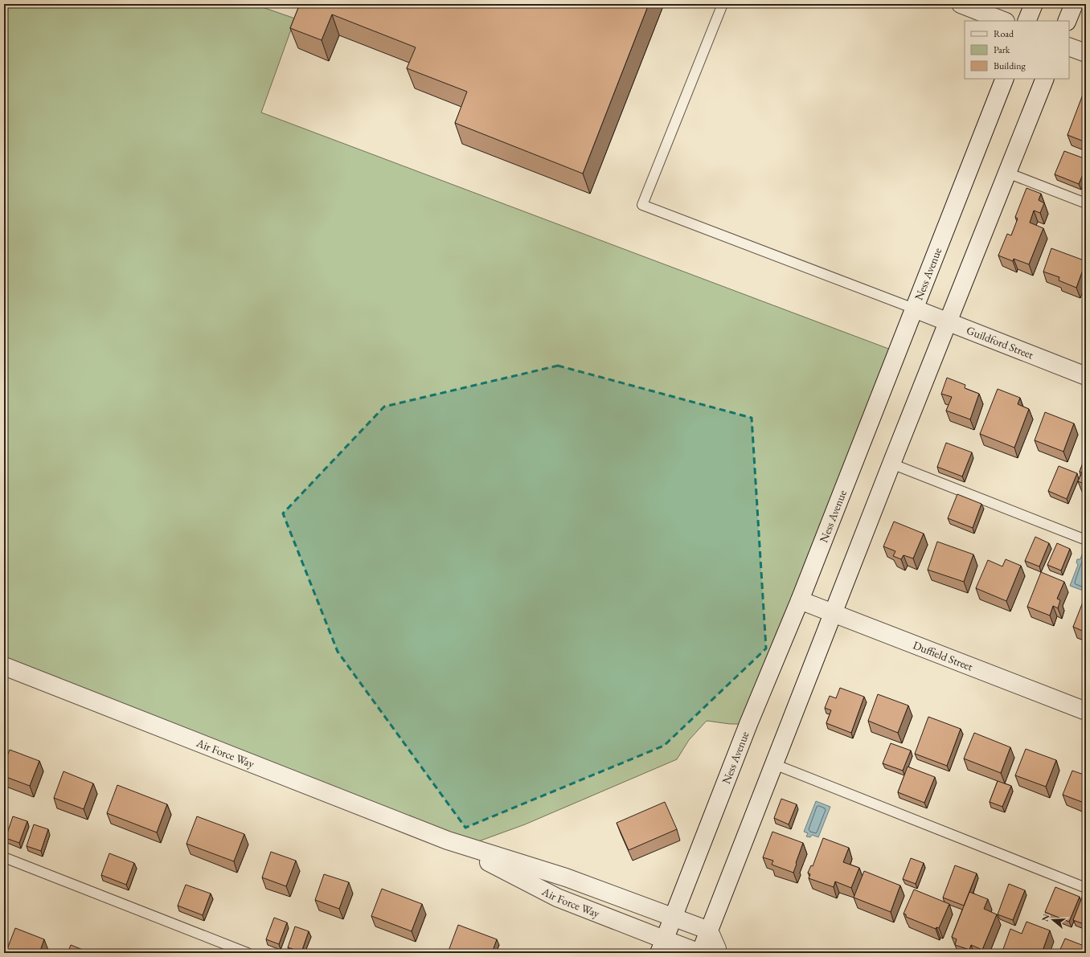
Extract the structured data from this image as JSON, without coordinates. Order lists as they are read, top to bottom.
{
  "streets": {
    "main road": [
      "Ness Avenue",
      "Guildford Street",
      "Duffield Street",
      "Air Force Way"
    ]
  },
  "crossings": [
    ["Ness Avenue", "Guildford Street"],
    ["Ness Avenue", "Duffield Street"],
    ["Ness Avenue", "Air Force Way"]
  ],
  "legend": ["Road", "Park", "Building"],
  "north": "left"
}
